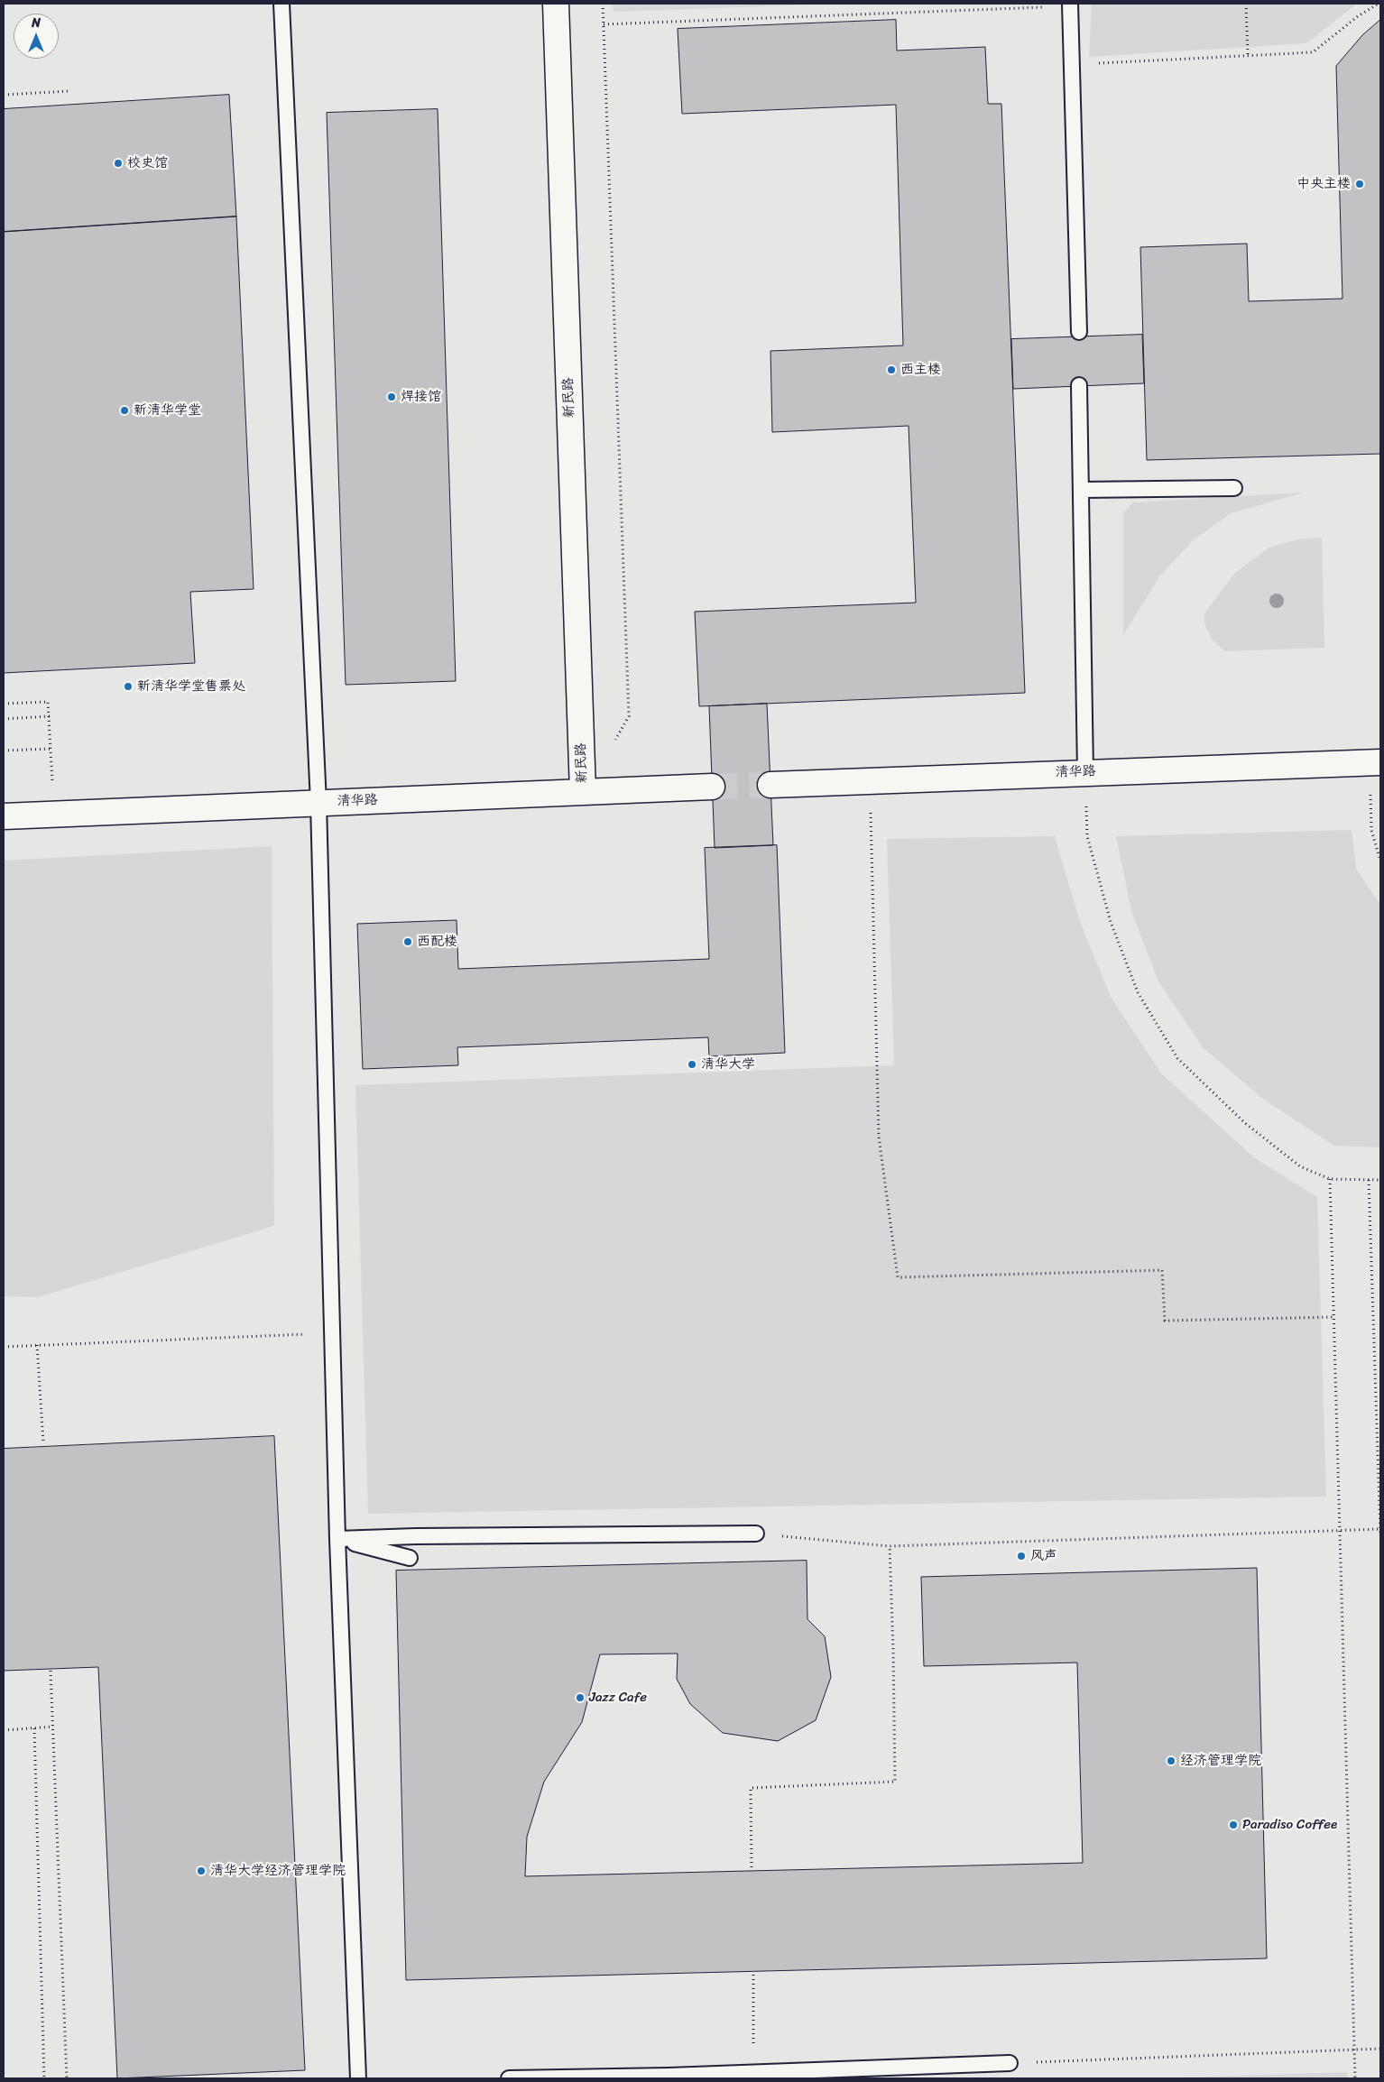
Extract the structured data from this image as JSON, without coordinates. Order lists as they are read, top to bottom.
{
  "streets": {
    "street": ["新民路", "清华路"]
  },
  "crossings": [
    ["新民路", "清华路"]
  ],
  "places": [
    "校史馆",
    "中央主楼",
    "西主楼",
    "焊接馆",
    "新清华学堂",
    "新清华学堂售票处",
    "西配楼",
    "清华大学",
    "风声",
    "Jazz Cafe",
    "经济管理学院",
    "Paradiso Coffee",
    "清华大学经济管理学院"
  ],
  "north": "top"
}
